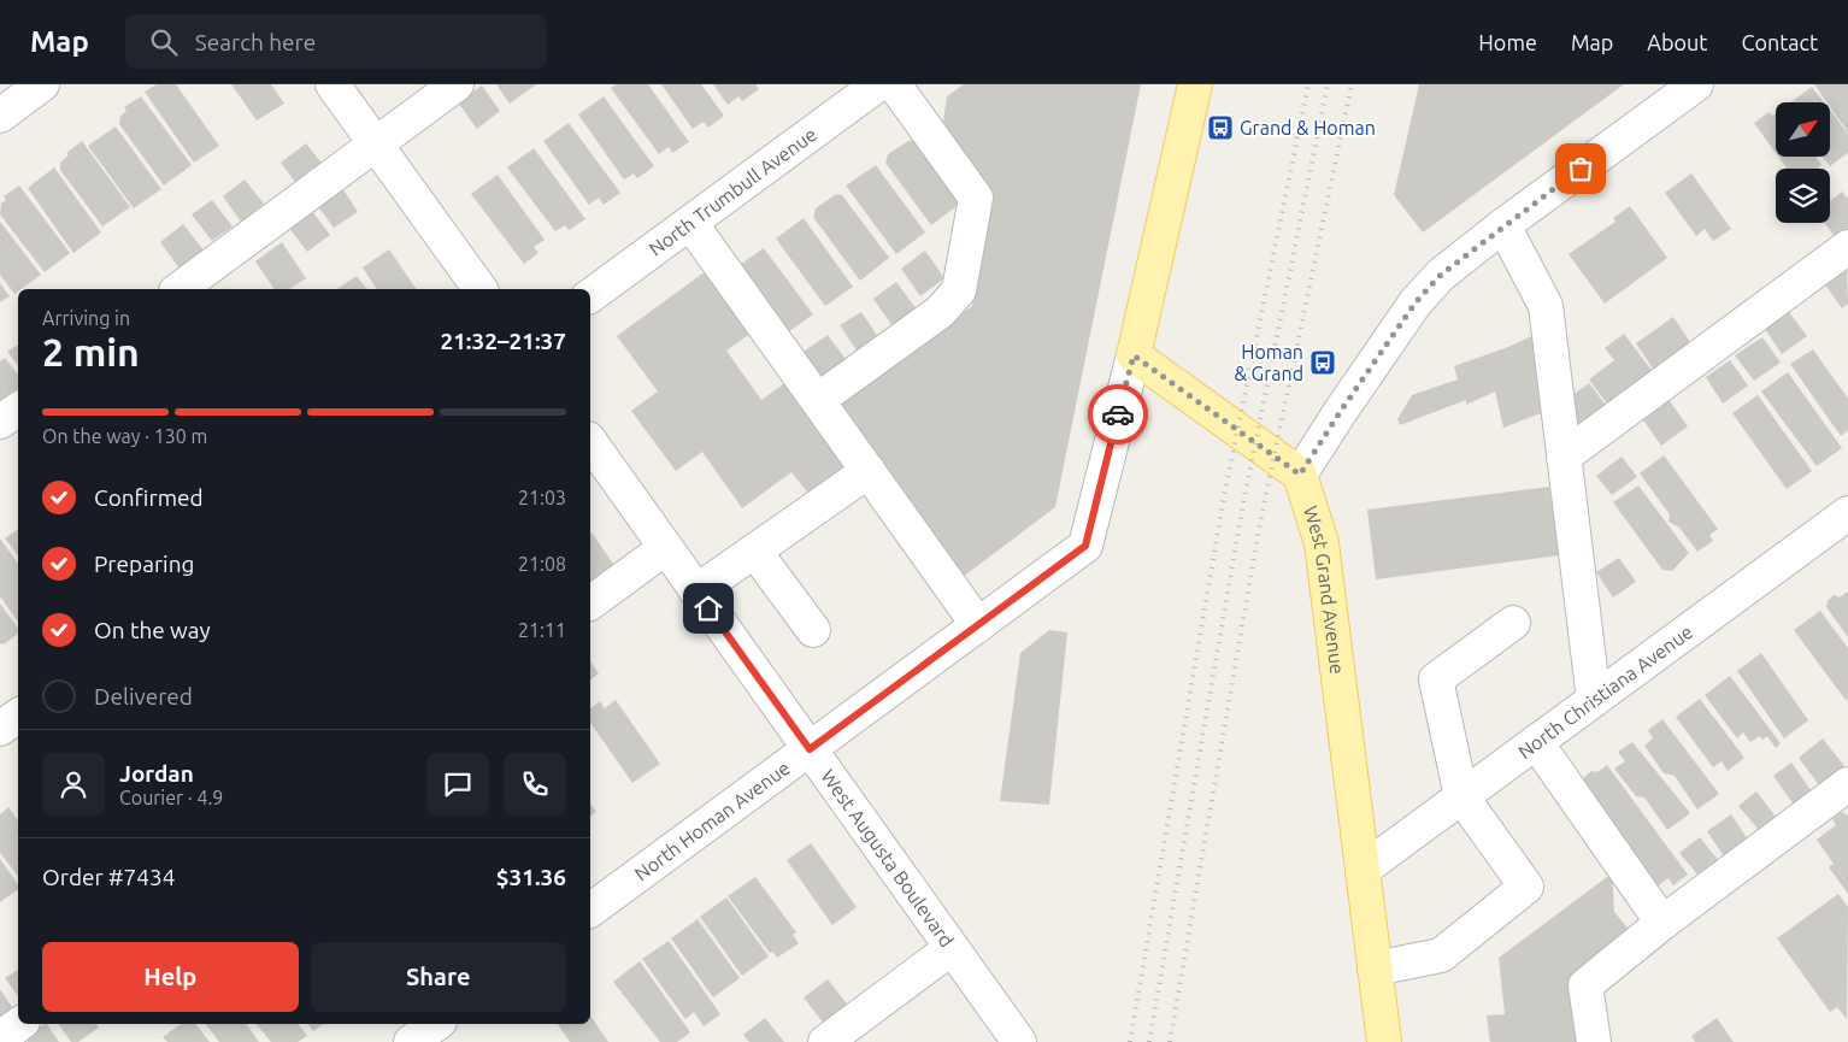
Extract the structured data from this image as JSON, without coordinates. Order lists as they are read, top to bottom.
{
  "streets": {
    "main road": ["West Grand Avenue"],
    "street": [
      "North Trumbull Avenue",
      "North Christiana Avenue",
      "North Homan Avenue",
      "West Augusta Boulevard"
    ]
  },
  "crossings": [
    ["West Grand Avenue", "North Christiana Avenue"],
    ["North Homan Avenue", "West Augusta Boulevard"]
  ],
  "places": {
    "bus stop": ["Grand & Homan", "Homan & Grand"]
  },
  "north": "top right",
  "page": {
    "header": "Map",
    "search": "Search here",
    "nav": [
      "Home",
      "Map",
      "About",
      "Contact"
    ],
    "heading": ["2 min", "Arriving in", "21:32–21:37"],
    "panel": [
      "Jordan",
      "Courier · 4.9",
      "Order #7434",
      "$31.36"
    ],
    "bar": "On the way · 130 m",
    "list": [
      ["Confirmed", "21:03"],
      ["Preparing", "21:08"],
      ["On the way", "21:11"],
      "Delivered"
    ],
    "buttons": ["Help", "Share"]
  }
}
